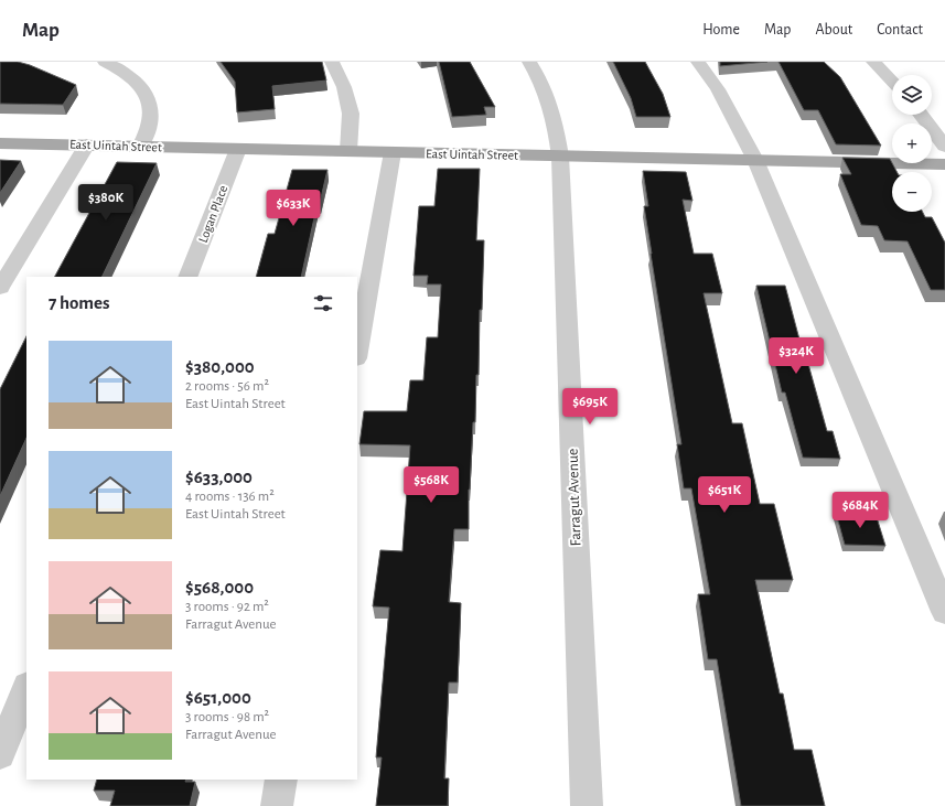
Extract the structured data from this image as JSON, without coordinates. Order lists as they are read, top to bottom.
{
  "streets": {
    "main road": ["East Uintah Street"],
    "street": ["Logan Place", "Farragut Avenue"]
  },
  "crossings": [
    ["East Uintah Street", "Logan Place"],
    ["East Uintah Street", "Farragut Avenue"]
  ],
  "page": {
    "header": "Map",
    "nav": [
      "Home",
      "Map",
      "About",
      "Contact"
    ],
    "map_buttons": ["+", "−"],
    "price": [
      "$380K",
      "$633K",
      "$324K",
      "$695K",
      "$568K",
      "$651K",
      "$684K"
    ],
    "heading": "7 homes",
    "list": [
      {
        "name": "$380,000",
        "note": "2 rooms · 56 m² · East Uintah Street"
      },
      {
        "name": "$633,000",
        "note": "4 rooms · 136 m² · East Uintah Street"
      },
      {
        "name": "$568,000",
        "note": "3 rooms · 92 m² · Farragut Avenue"
      },
      {
        "name": "$651,000",
        "note": "3 rooms · 98 m² · Farragut Avenue"
      }
    ]
  }
}
